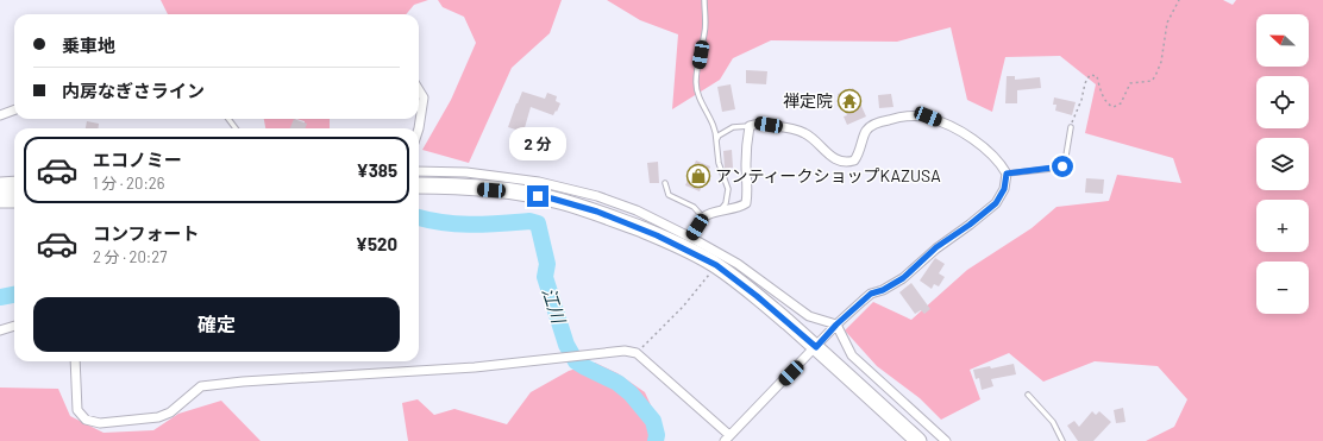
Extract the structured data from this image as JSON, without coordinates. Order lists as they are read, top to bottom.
{
  "water": ["江川"],
  "places": {
    "temple": ["禅定院"],
    "shop": ["アンティークショップKAZUSA"]
  },
  "north": "left",
  "page": {
    "map_buttons": ["+", "−"],
    "banner": ["乗車地", "内房なぎさライン"],
    "bubble": "2 分",
    "list": [
      {
        "name": "エコノミー",
        "note": "1 分 · 20:26",
        "value": "¥385"
      },
      {
        "name": "コンフォート",
        "note": "2 分 · 20:27",
        "value": "¥520"
      }
    ],
    "buttons": "確定"
  }
}
